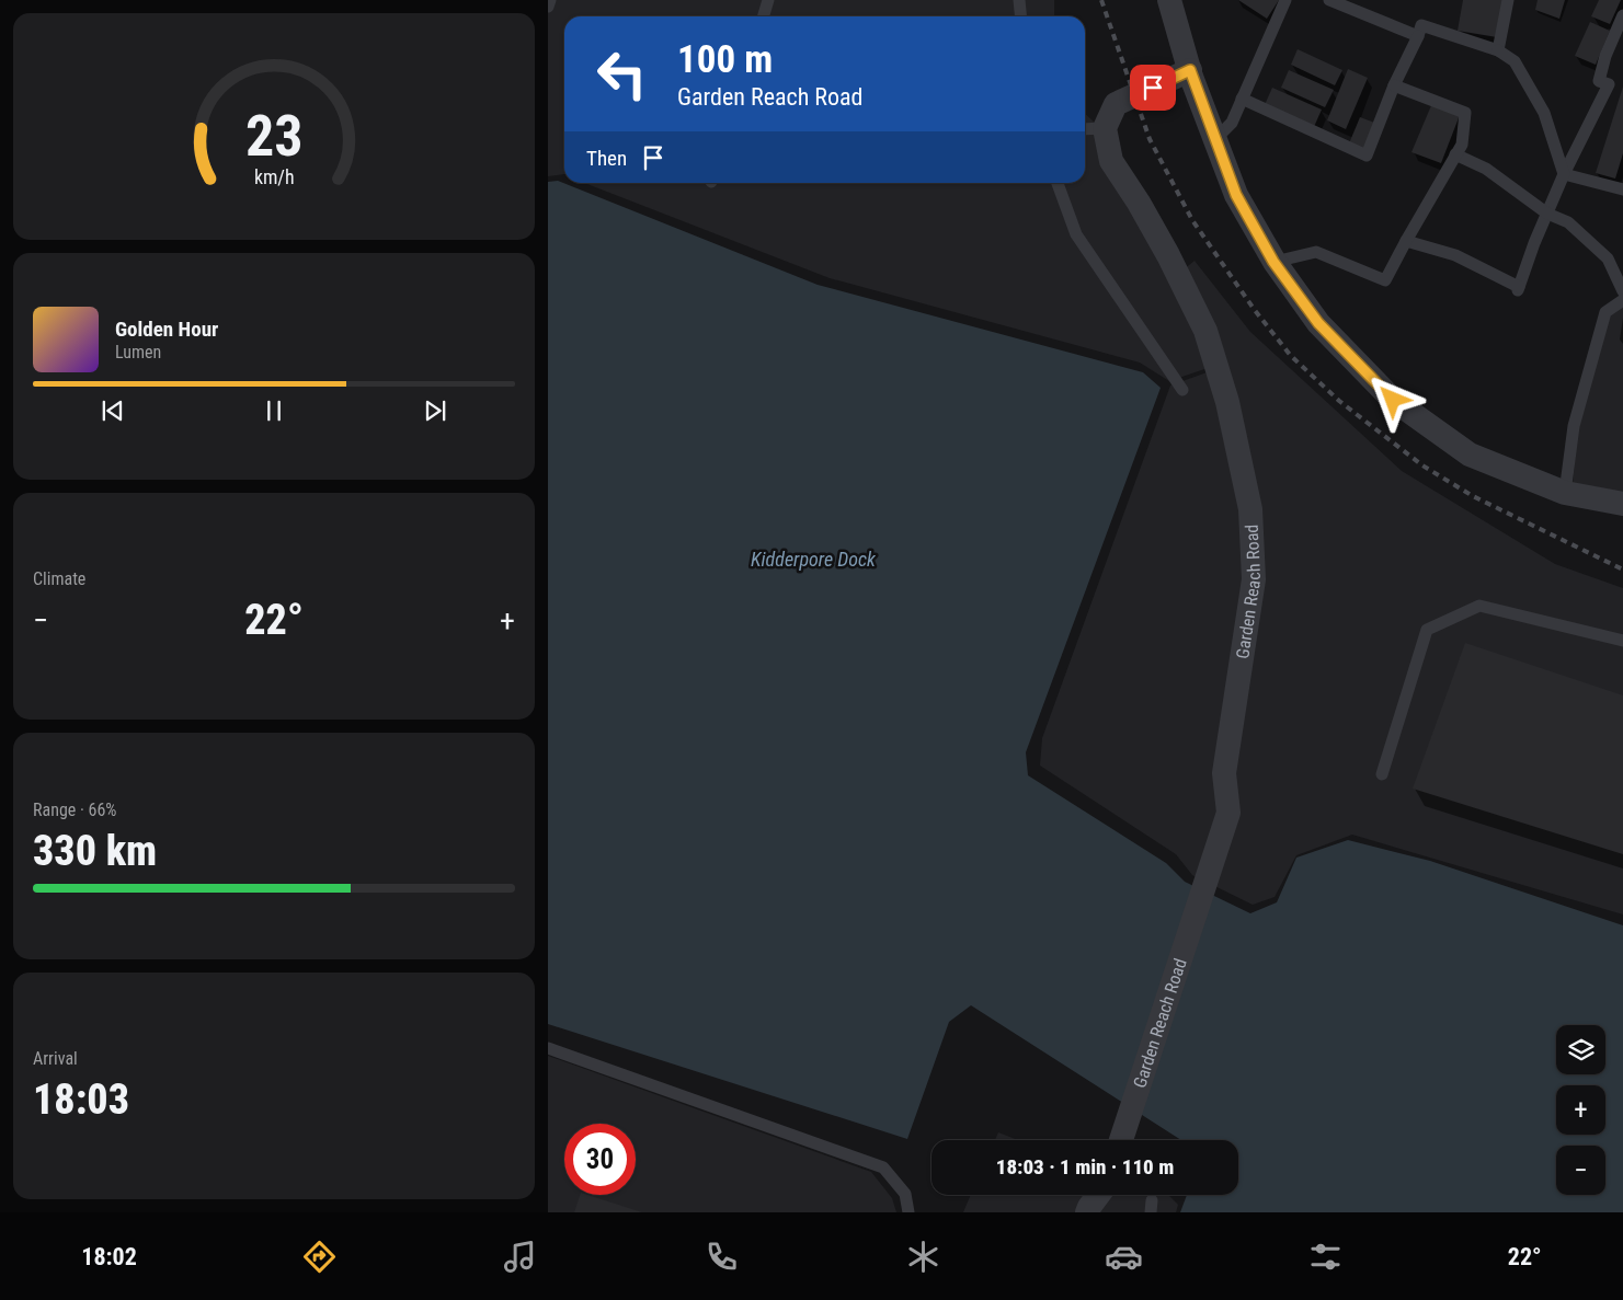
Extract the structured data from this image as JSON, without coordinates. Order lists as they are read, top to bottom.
{
  "streets": {
    "street": ["Garden Reach Road"]
  },
  "water": ["Kidderpore Dock"],
  "page": {
    "turn": ["100 m", "Garden Reach Road"],
    "then": "Then",
    "song": ["Golden Hour", "Lumen"],
    "tile": [
      "Climate",
      ["Range · 66%", "330 km"],
      ["Arrival", "18:03"]
    ],
    "heat": ["−", "22°", "+"],
    "map_buttons": ["+", "−"],
    "limit": "30",
    "trip": "18:03 · 1 min · 110 m",
    "tabs": ["18:02", "22°"],
    "gauge": ["23", "km/h"]
  }
}
